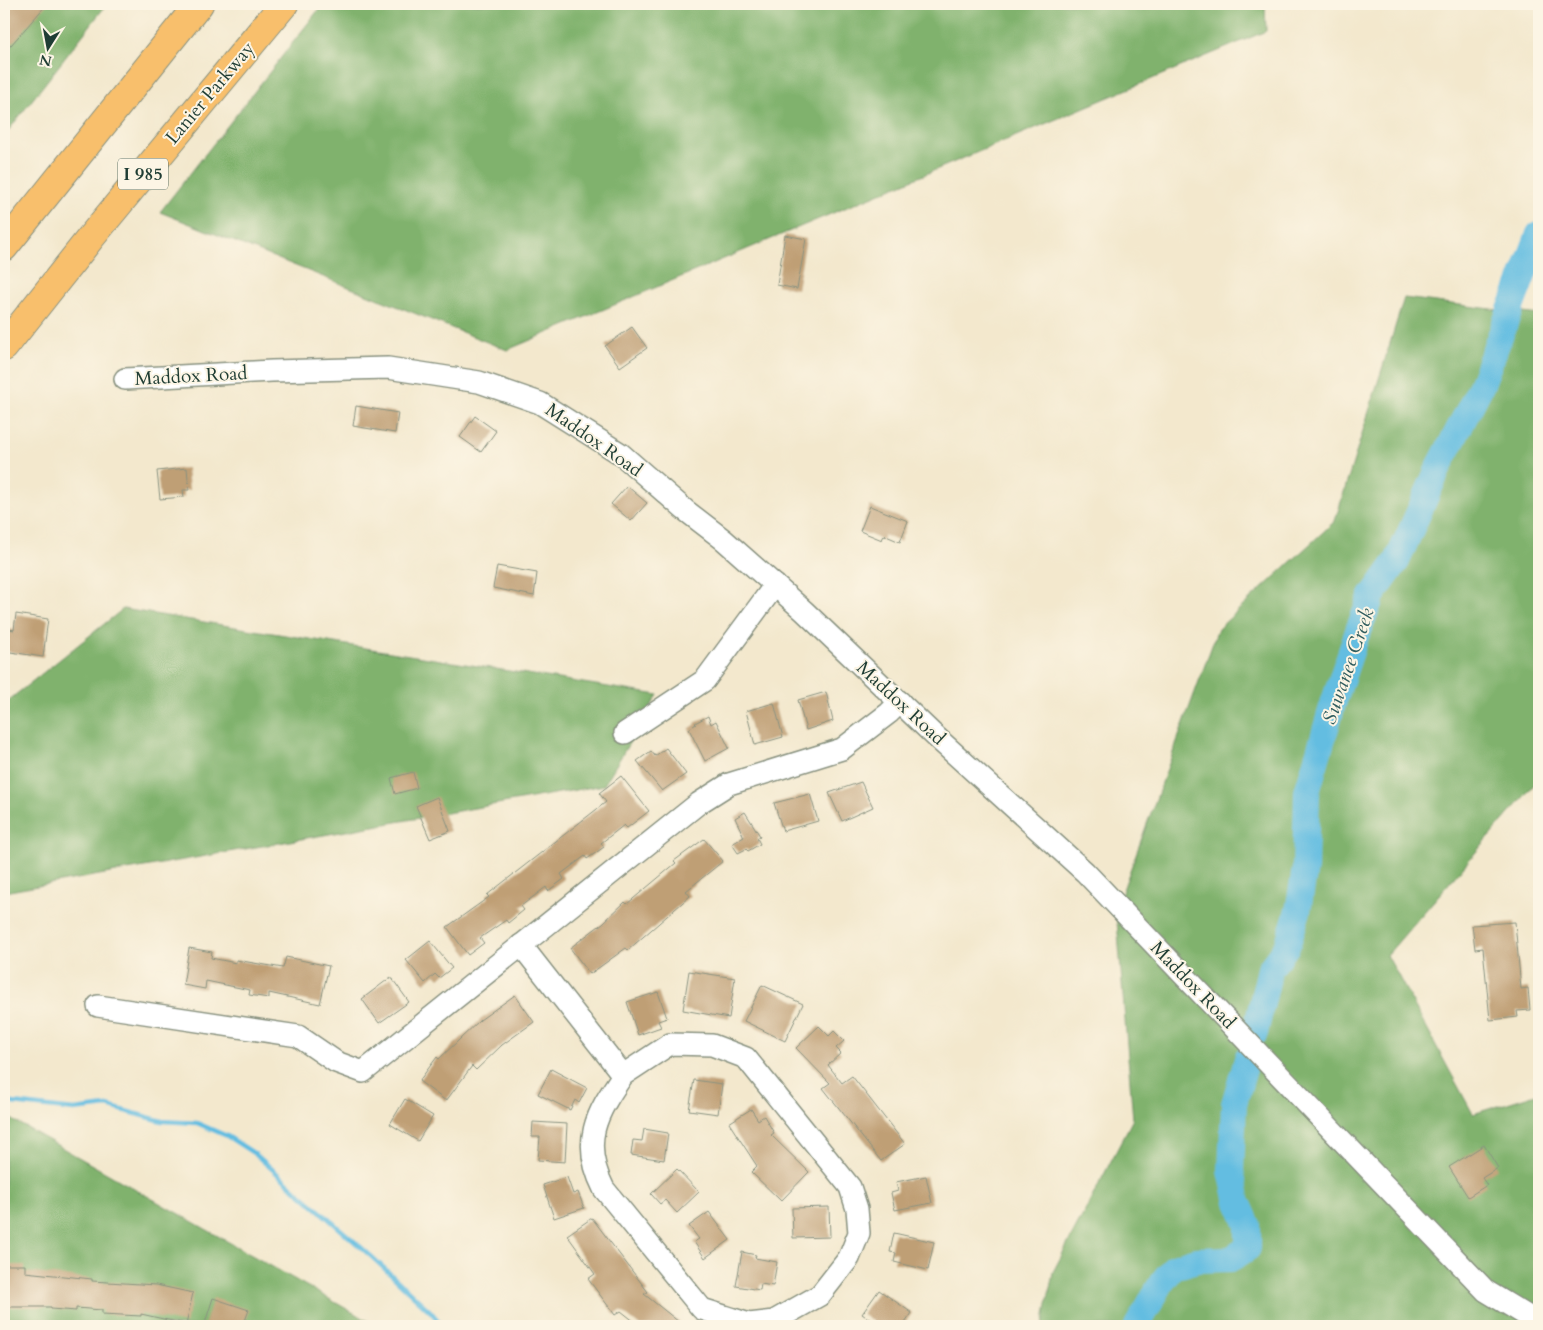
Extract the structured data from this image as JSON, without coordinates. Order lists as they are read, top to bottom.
{
  "streets": {
    "highway": ["Lanier Parkway", "I 985"],
    "street": ["Maddox Road"]
  },
  "water": ["Suwanee Creek"],
  "north": "bottom"
}
